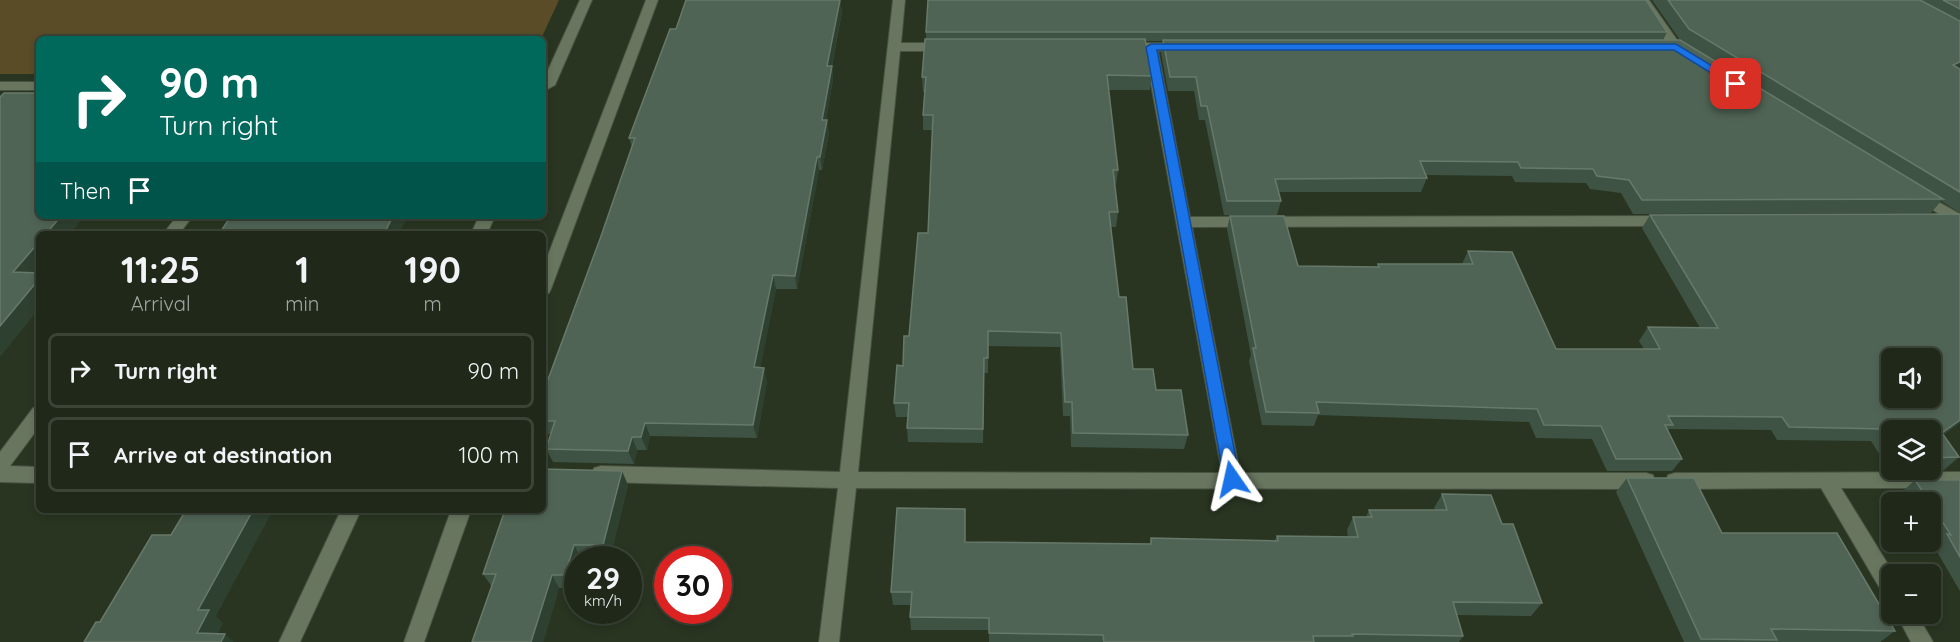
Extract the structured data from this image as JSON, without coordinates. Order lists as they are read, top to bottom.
{
  "page": {
    "turn": ["90 m", "Turn right"],
    "then": "Then",
    "eta": [
      "11:25",
      "Arrival",
      "1",
      "min",
      "190",
      "m"
    ],
    "list": [
      {
        "name": "Turn right",
        "value": "90 m"
      },
      {
        "name": "Arrive at destination",
        "value": "100 m"
      }
    ],
    "map_buttons": ["+", "−"],
    "speed": "29 km/h",
    "limit": "30"
  }
}
